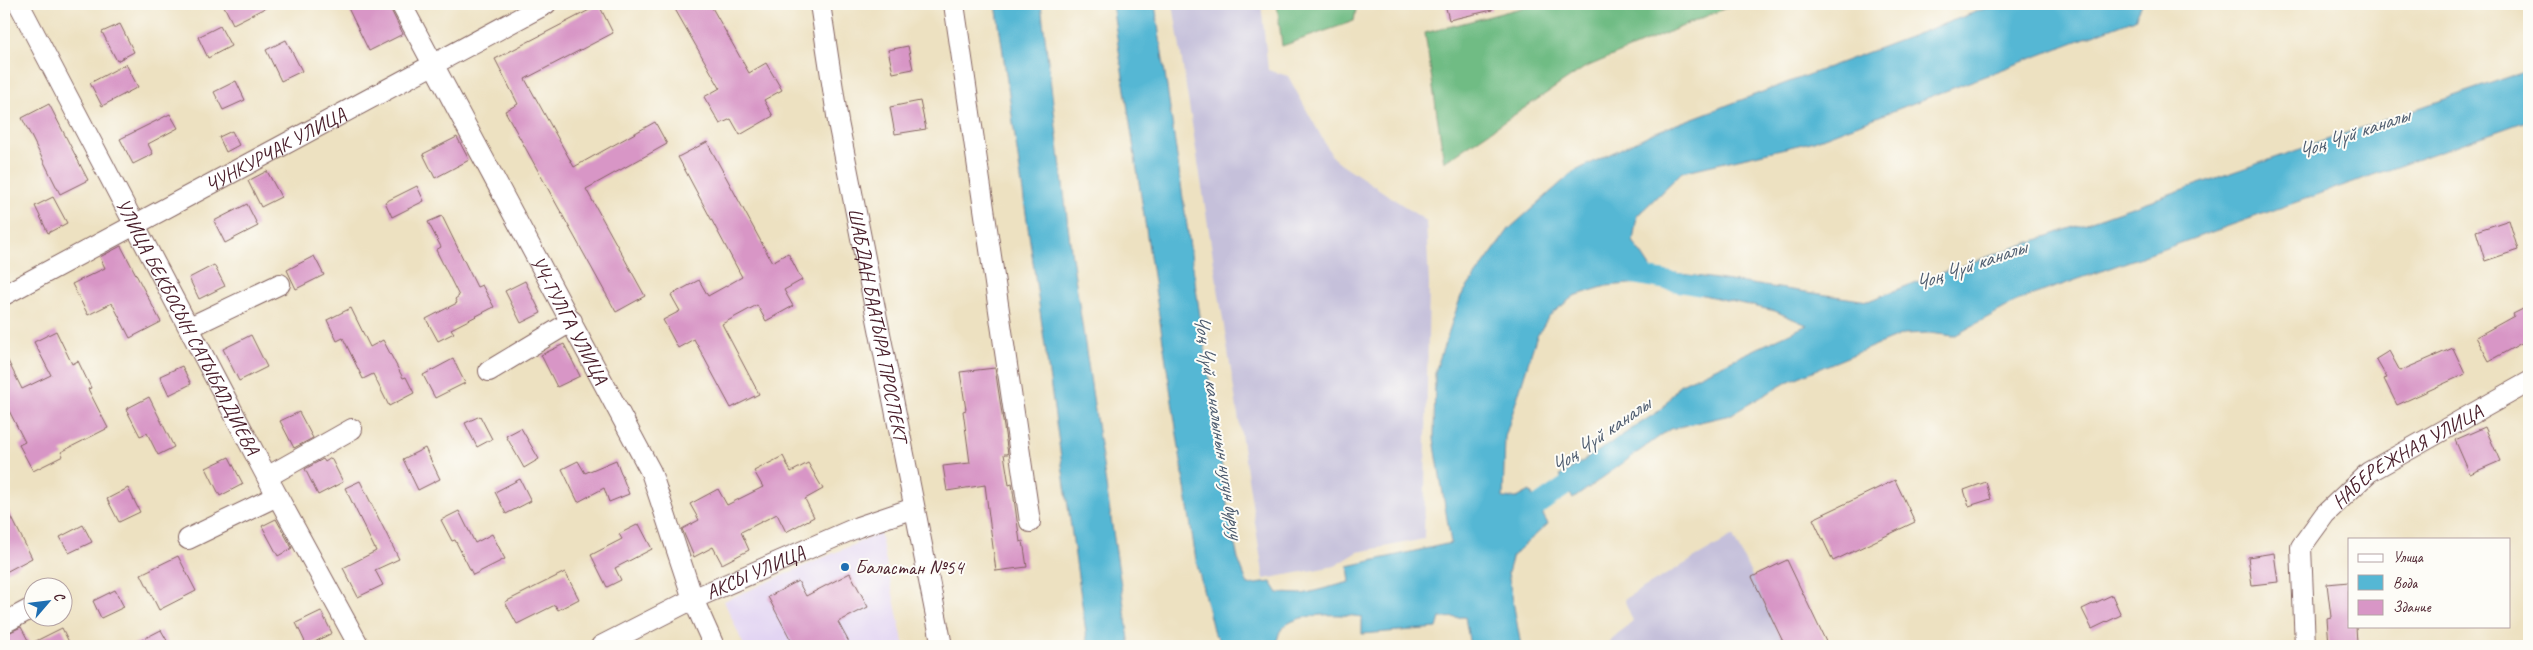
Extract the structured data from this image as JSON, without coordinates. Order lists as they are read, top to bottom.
{
  "streets": {
    "street": [
      "ЧУНКУРЧАК УЛИЦА",
      "УЧ-ТУЛГА УЛИЦА",
      "УЛИЦА БЕКБОСЫН САТЫБАЛДИЕВА",
      "ШАБДАН БААТЫРА ПРОСПЕКТ",
      "НАБЕРЕЖНАЯ УЛИЦА",
      "АКСЫ УЛИЦА"
    ]
  },
  "crossings": [
    ["ЧУНКУРЧАК УЛИЦА", "УЧ-ТУЛГА УЛИЦА"],
    ["ЧУНКУРЧАК УЛИЦА", "УЛИЦА БЕКБОСЫН САТЫБАЛДИЕВА"],
    ["УЧ-ТУЛГА УЛИЦА", "АКСЫ УЛИЦА"],
    ["ШАБДАН БААТЫРА ПРОСПЕКТ", "АКСЫ УЛИЦА"]
  ],
  "water": ["Чоң Чүй каналы", "Чоң Чүй каналынын нугун буруу"],
  "places": ["Баластан №54"],
  "legend": ["Улица", "Вода", "Здание"],
  "north": "top right"
}
